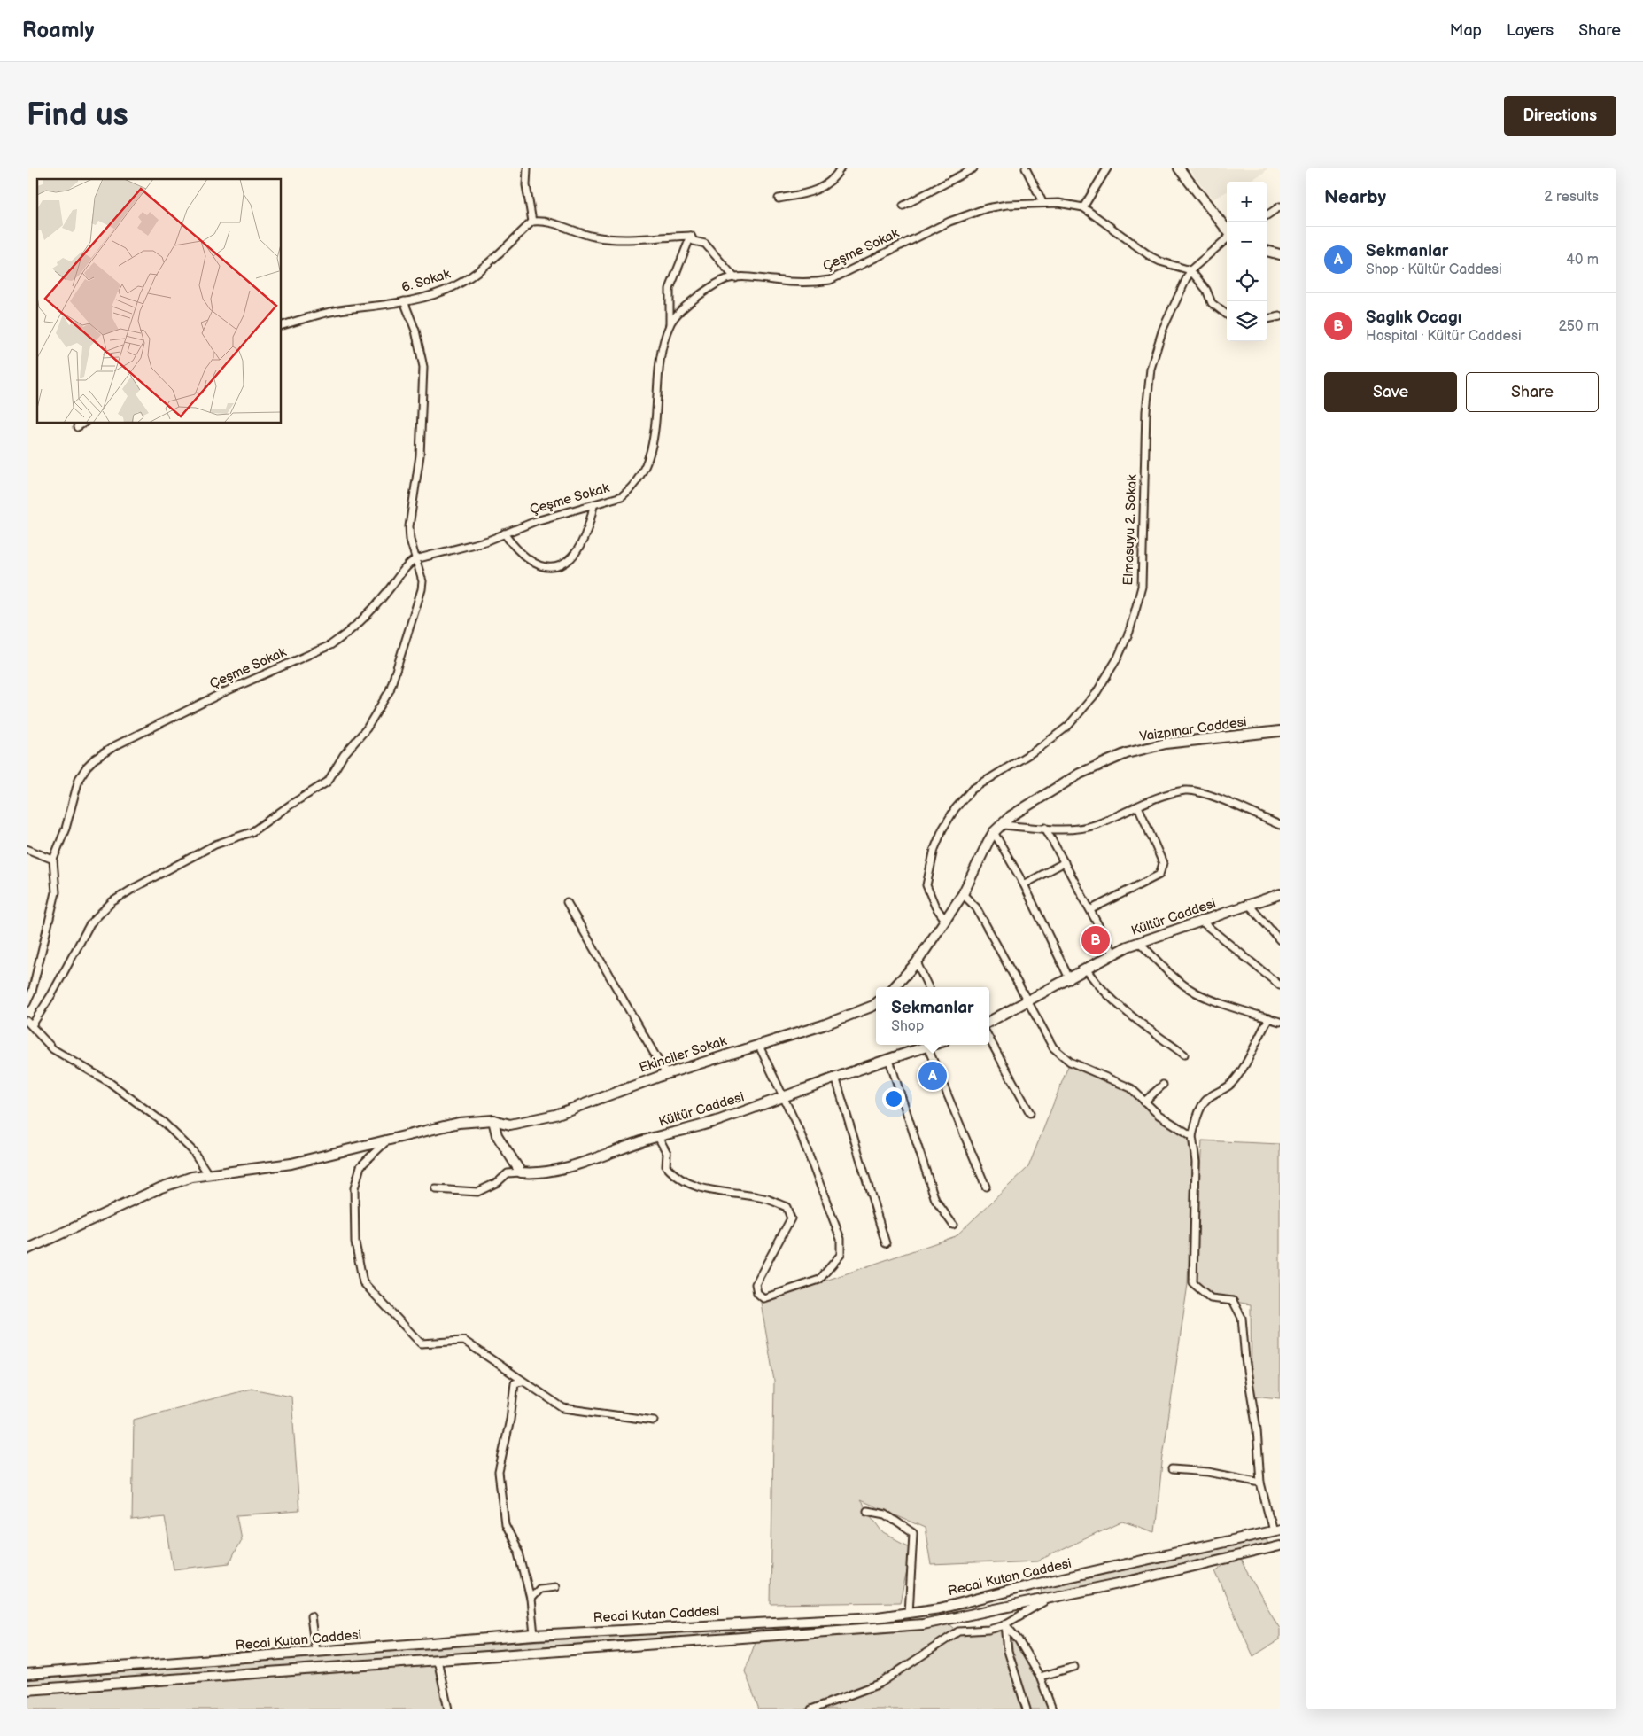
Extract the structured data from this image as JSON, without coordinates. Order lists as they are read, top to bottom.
{
  "streets": {
    "main road": [
      "Vaizpınar Caddesi",
      "Kültür Caddesi",
      "Ekinciler Sokak",
      "Recai Kutan Caddesi"
    ],
    "street": ["Çeşme Sokak", "6. Sokak", "Elmasuyu 2. Sokak"]
  },
  "crossings": [
    ["Çeşme Sokak", "Elmasuyu 2. Sokak"],
    ["Elmasuyu 2. Sokak", "Vaizpınar Caddesi"]
  ],
  "page": {
    "header": "Roamly",
    "nav": ["Map", "Layers", "Share"],
    "buttons": [
      "Directions",
      ["Save", "Share"]
    ],
    "title": "Find us",
    "heading": ["Nearby", "2 results"],
    "map_buttons": ["+", "−"],
    "list": [
      {
        "mark": "A",
        "name": "Sekmanlar",
        "note": "Shop · Kültür Caddesi",
        "value": "40 m"
      },
      {
        "mark": "B",
        "name": "Saglık Ocagı",
        "note": "Hospital · Kültür Caddesi",
        "value": "250 m"
      }
    ],
    "pins": ["B", "A"],
    "popup": ["Sekmanlar", "Shop"]
  }
}
